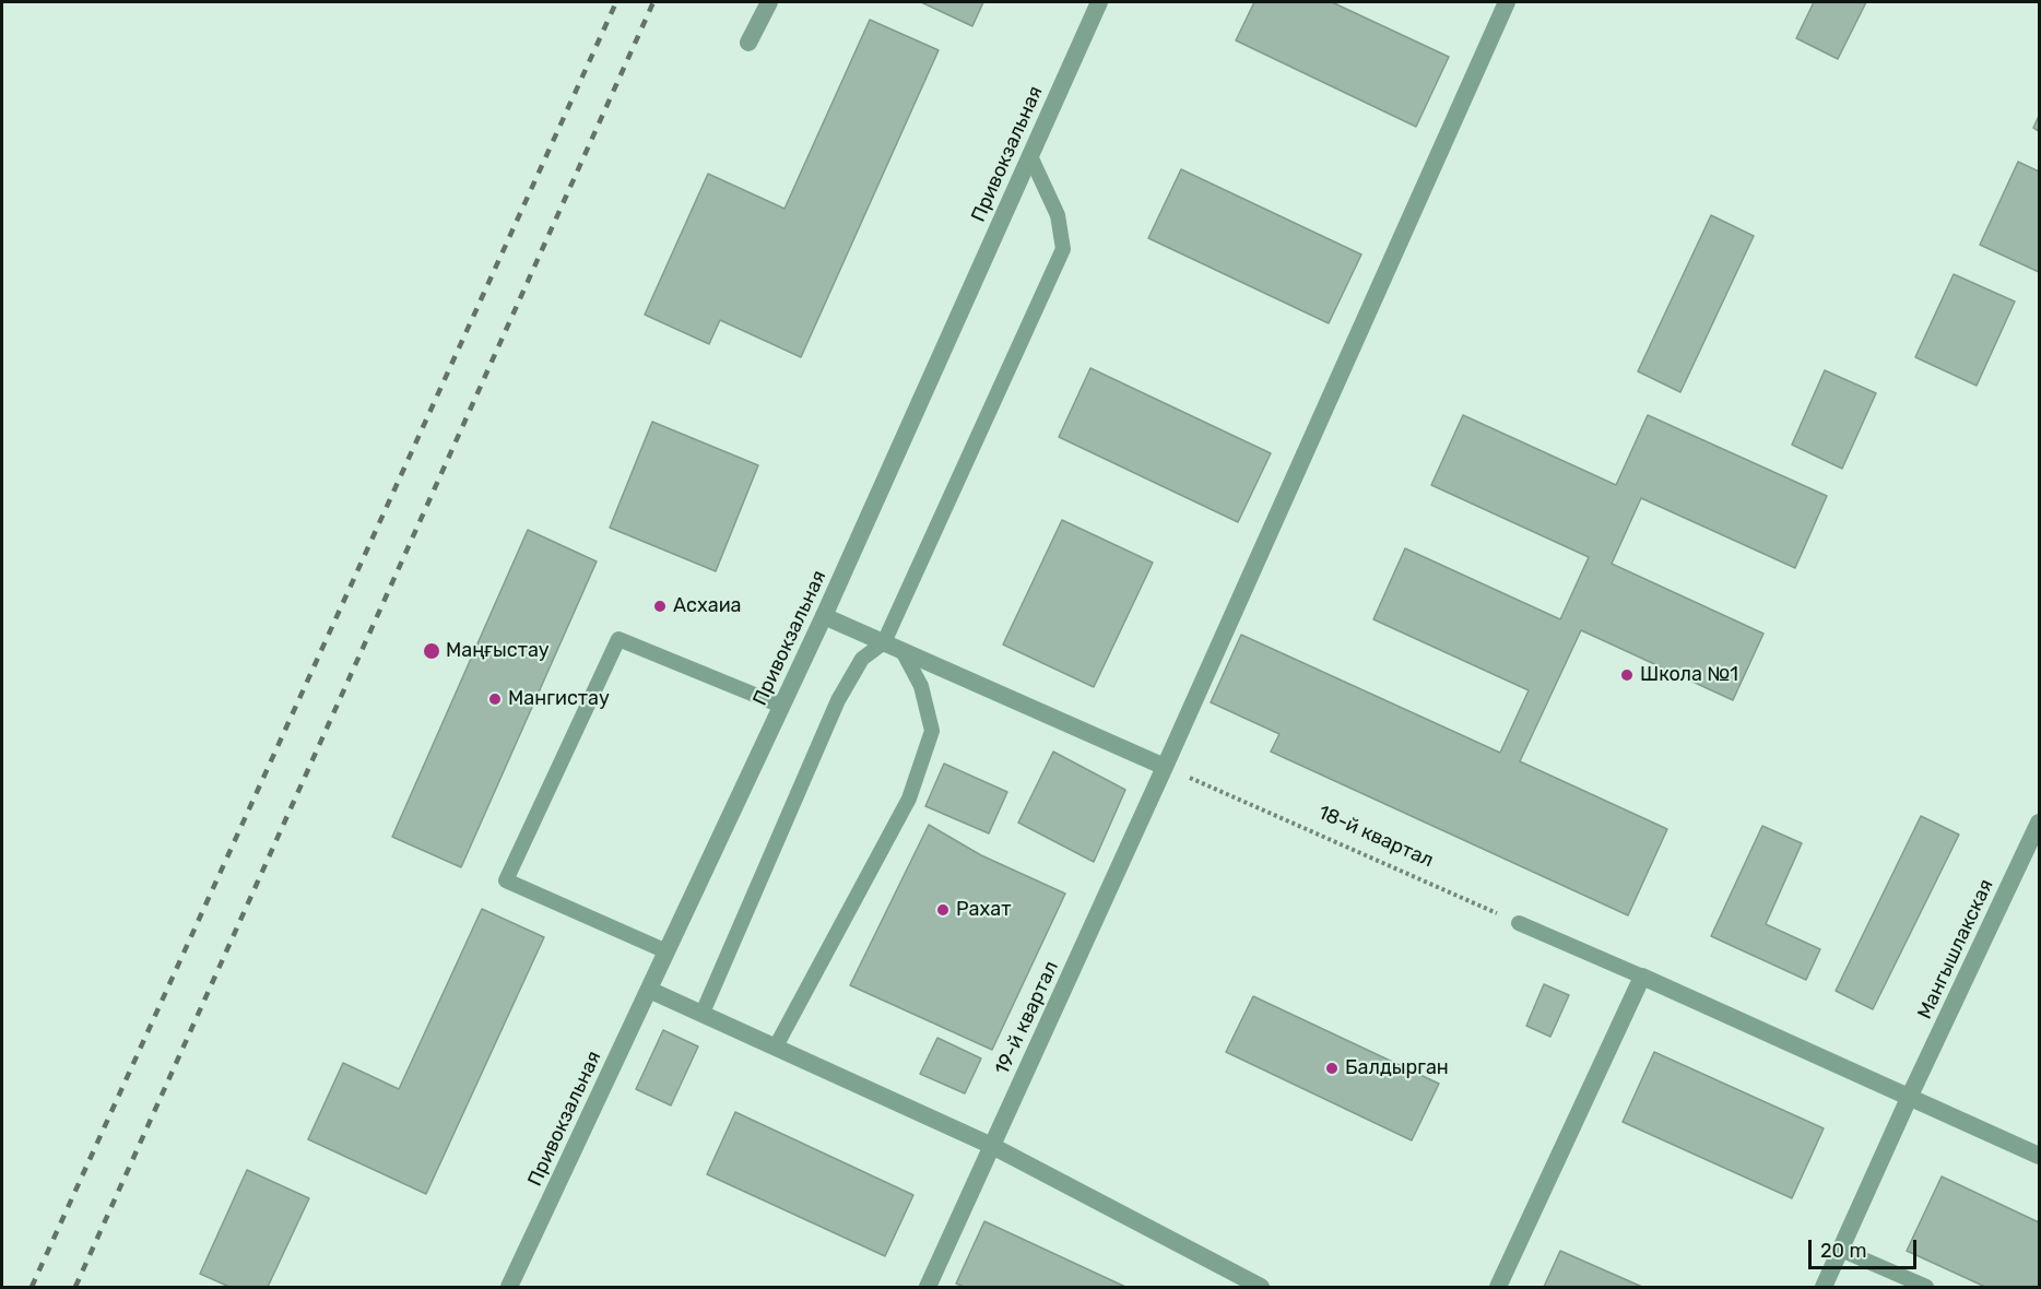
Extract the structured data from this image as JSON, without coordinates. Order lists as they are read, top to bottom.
{
  "streets": {
    "street": ["Привокзальная", "Мангышлакская", "19-й квартал"],
    "path": ["18-й квартал"]
  },
  "crossings": [
    ["18-й квартал", "19-й квартал"]
  ],
  "places": [
    "Асхаиа",
    "Маңғыстау",
    "Школа №1",
    "Мангистау",
    "Рахат",
    "Балдырган"
  ],
  "scale_bar": "20 m"
}
